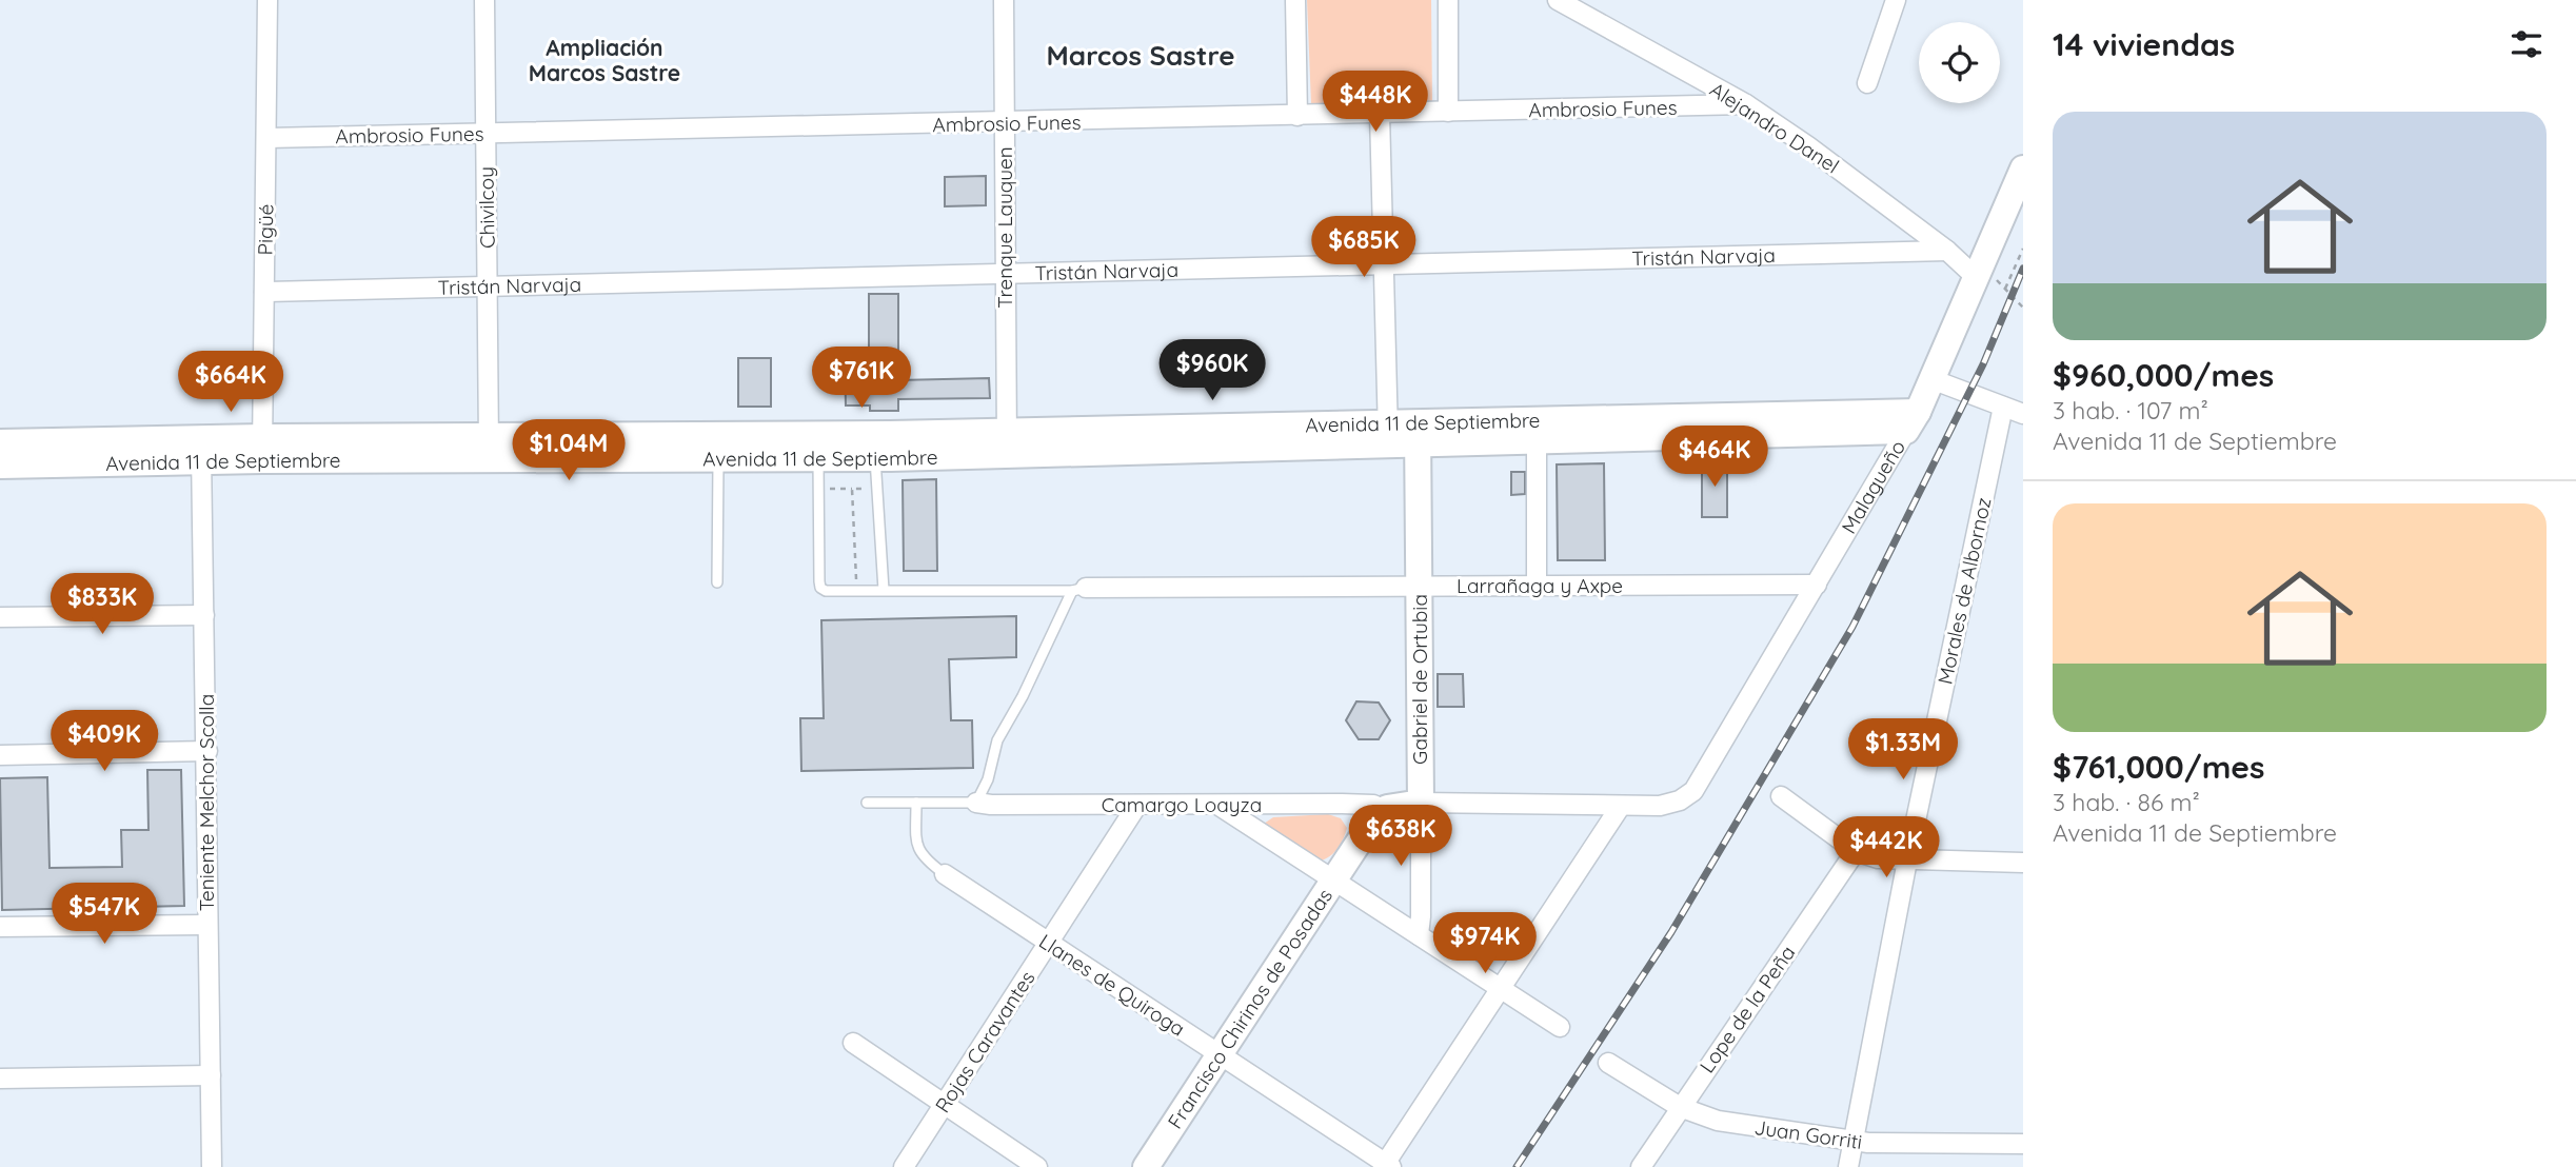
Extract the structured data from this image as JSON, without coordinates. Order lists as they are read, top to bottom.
{
  "streets": {
    "main road": [
      "Avenida 11 de Septiembre",
      "Malagueño",
      "Gabriel de Ortubia",
      "Francisco Chirinos de Posadas"
    ],
    "street": [
      "Ambrosio Funes",
      "Alejandro Danel",
      "Chivilcoy",
      "Trenque Lauquen",
      "Pigüé",
      "Tristán Narvaja",
      "Larrañaga y Axpe",
      "Morales de Albornoz",
      "Teniente Melchor Scolla",
      "Camargo Loayza",
      "Llanes de Quiroga",
      "Lope de la Peña",
      "Rojas Caravantes",
      "Juan Gorriti"
    ]
  },
  "crossings": [
    ["Ambrosio Funes", "Alejandro Danel"],
    ["Ambrosio Funes", "Chivilcoy"],
    ["Ambrosio Funes", "Trenque Lauquen"],
    ["Ambrosio Funes", "Pigüé"],
    ["Alejandro Danel", "Tristán Narvaja"],
    ["Alejandro Danel", "Malagueño"],
    ["Chivilcoy", "Tristán Narvaja"],
    ["Chivilcoy", "Avenida 11 de Septiembre"],
    ["Trenque Lauquen", "Tristán Narvaja"],
    ["Trenque Lauquen", "Avenida 11 de Septiembre"],
    ["Pigüé", "Tristán Narvaja"],
    ["Pigüé", "Avenida 11 de Septiembre"],
    ["Avenida 11 de Septiembre", "Malagueño"],
    ["Avenida 11 de Septiembre", "Gabriel de Ortubia"],
    ["Avenida 11 de Septiembre", "Teniente Melchor Scolla"],
    ["Malagueño", "Larrañaga y Axpe"],
    ["Larrañaga y Axpe", "Gabriel de Ortubia"],
    ["Morales de Albornoz", "Juan Gorriti"],
    ["Camargo Loayza", "Francisco Chirinos de Posadas"],
    ["Camargo Loayza", "Rojas Caravantes"],
    ["Llanes de Quiroga", "Francisco Chirinos de Posadas"],
    ["Llanes de Quiroga", "Rojas Caravantes"],
    ["Lope de la Peña", "Juan Gorriti"]
  ],
  "districts": ["Ampliación Marcos Sastre", "Marcos Sastre"],
  "page": {
    "heading": "14 viviendas",
    "price": [
      "$448K",
      "$685K",
      "$960K",
      "$761K",
      "$664K",
      "$1.04M",
      "$464K",
      "$833K",
      "$409K",
      "$1.33M",
      "$638K",
      "$442K",
      "$547K",
      "$974K"
    ],
    "list": [
      {
        "name": "$960,000/mes",
        "note": "3 hab. · 107 m² · Avenida 11 de Septiembre"
      },
      {
        "name": "$761,000/mes",
        "note": "3 hab. · 86 m² · Avenida 11 de Septiembre"
      }
    ]
  }
}
